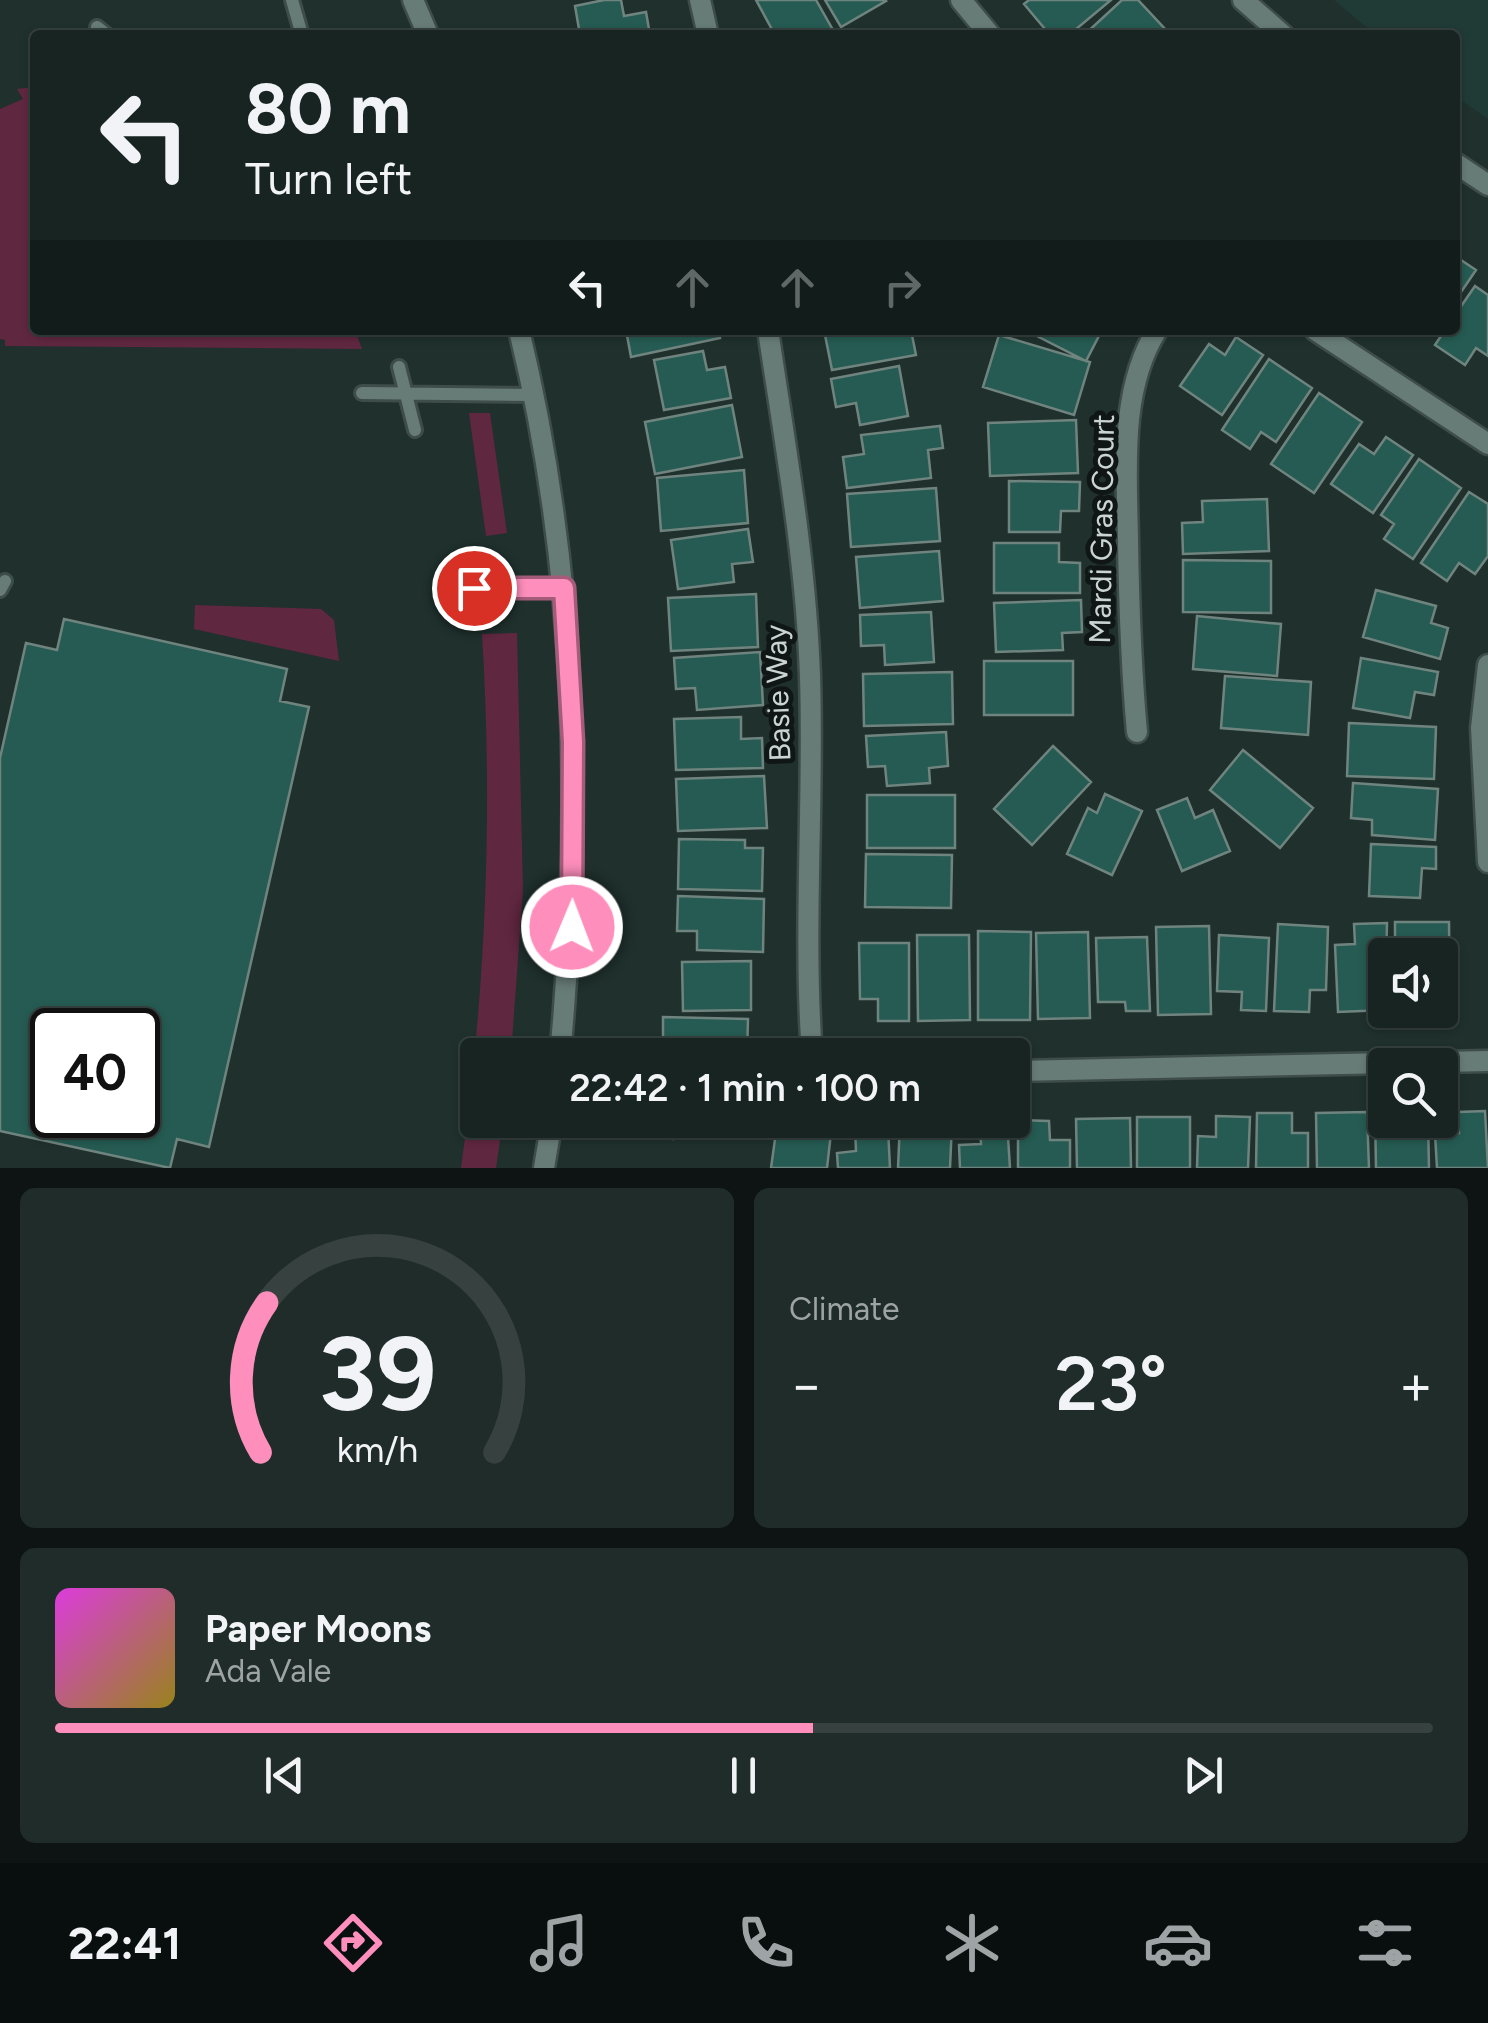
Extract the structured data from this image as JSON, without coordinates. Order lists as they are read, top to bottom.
{
  "streets": {
    "street": ["Mardi Gras Court", "Basie Way"]
  },
  "page": {
    "turn": ["80 m", "Turn left"],
    "limit": "40",
    "trip": "22:42 · 1 min · 100 m",
    "tile": "Climate",
    "heat": ["−", "23°", "+"],
    "song": ["Paper Moons", "Ada Vale"],
    "tabs": "22:41",
    "gauge": ["39", "km/h"]
  }
}
